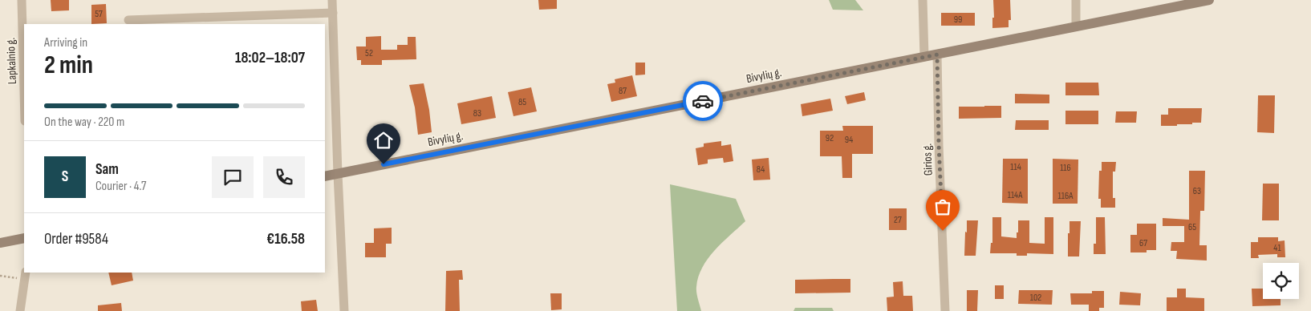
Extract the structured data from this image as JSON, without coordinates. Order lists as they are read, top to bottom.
{
  "streets": {
    "street": ["Lapkalnio g.", "Bivylių g.", "Girios g."]
  },
  "crossings": [
    ["Bivylių g.", "Girios g."]
  ],
  "house_numbers": [
    "57",
    "99",
    "52",
    "87",
    "85",
    "83",
    "92",
    "94",
    "114",
    "116",
    "84",
    "63",
    "114A",
    "116A",
    "27",
    "65",
    "67",
    "41",
    "102"
  ],
  "page": {
    "heading": ["2 min", "Arriving in", "18:02–18:07"],
    "panel": [
      "Sam",
      "Courier · 4.7",
      "Order #9584",
      "€16.58"
    ],
    "bar": "On the way · 220 m",
    "round": "S"
  }
}
